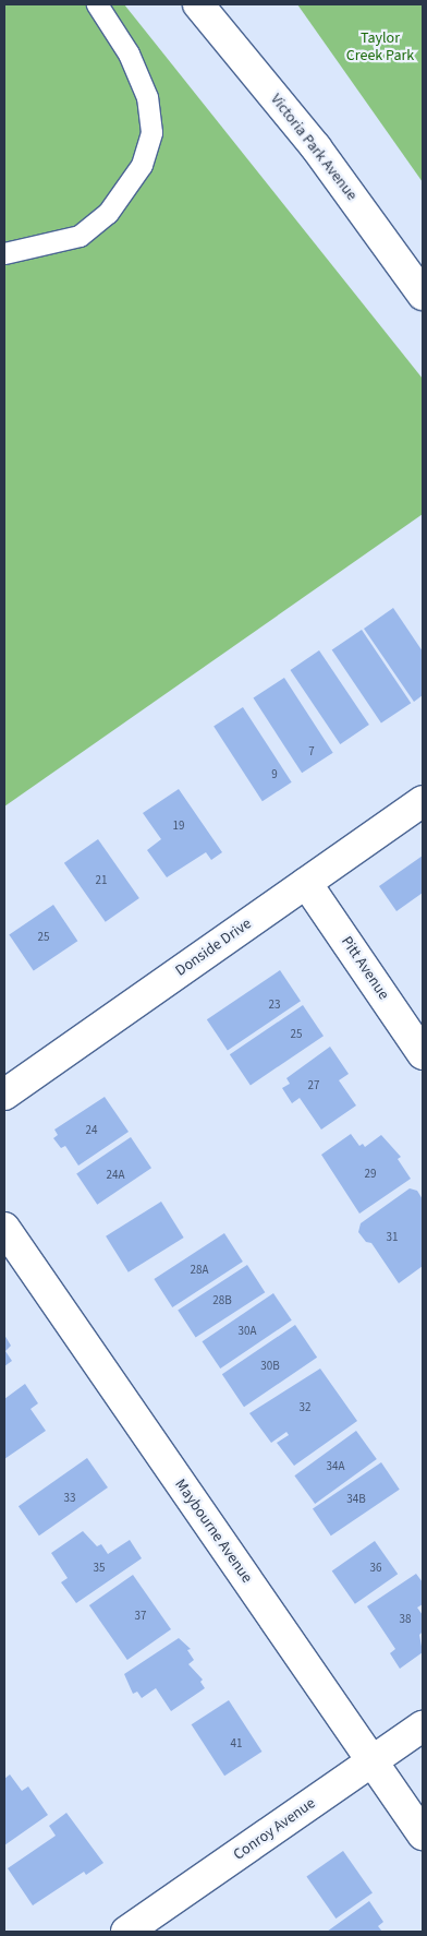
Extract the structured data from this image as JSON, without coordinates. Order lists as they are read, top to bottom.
{
  "streets": {
    "street": [
      "Victoria Park Avenue",
      "Donside Drive",
      "Pitt Avenue",
      "Maybourne Avenue",
      "Conroy Avenue"
    ]
  },
  "crossings": [
    ["Donside Drive", "Pitt Avenue"],
    ["Maybourne Avenue", "Conroy Avenue"]
  ],
  "parks": ["Taylor Creek Park"],
  "house_numbers": [
    "7",
    "9",
    "19",
    "21",
    "25",
    "23",
    "25",
    "27",
    "24",
    "29",
    "24A",
    "31",
    "28A",
    "28B",
    "30A",
    "30B",
    "32",
    "34A",
    "33",
    "34B",
    "35",
    "36",
    "37",
    "38",
    "41"
  ]
}
